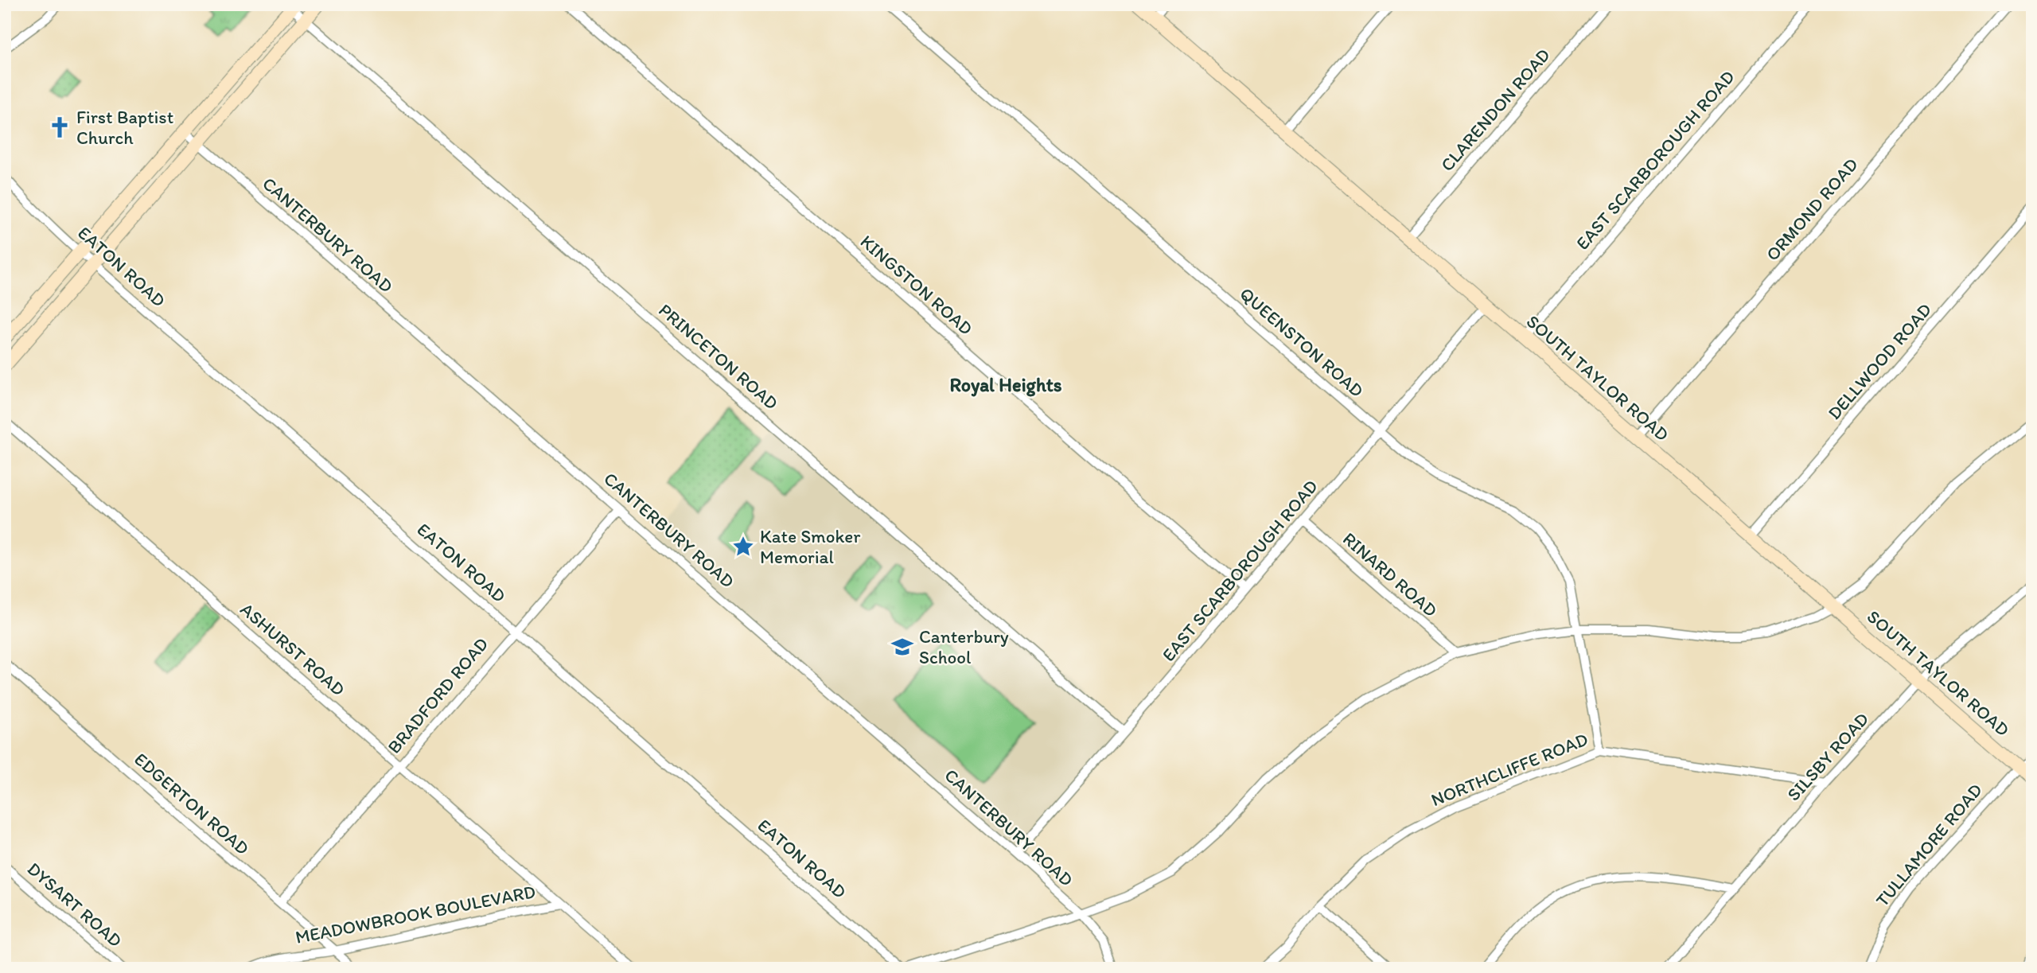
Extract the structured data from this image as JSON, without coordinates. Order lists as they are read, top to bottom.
{
  "streets": {
    "main road": ["SOUTH TAYLOR ROAD"],
    "street": [
      "CLARENDON ROAD",
      "EAST SCARBOROUGH ROAD",
      "ORMOND ROAD",
      "CANTERBURY ROAD",
      "EATON ROAD",
      "KINGSTON ROAD",
      "QUEENSTON ROAD",
      "PRINCETON ROAD",
      "DELLWOOD ROAD",
      "RINARD ROAD",
      "ASHURST ROAD",
      "BRADFORD ROAD",
      "SILSBY ROAD",
      "NORTHCLIFFE ROAD",
      "EDGERTON ROAD",
      "TULLAMORE ROAD",
      "DYSART ROAD",
      "MEADOWBROOK BOULEVARD"
    ]
  },
  "crossings": [
    ["CLARENDON ROAD", "SOUTH TAYLOR ROAD"],
    ["EAST SCARBOROUGH ROAD", "CANTERBURY ROAD"],
    ["EAST SCARBOROUGH ROAD", "KINGSTON ROAD"],
    ["EAST SCARBOROUGH ROAD", "QUEENSTON ROAD"],
    ["EAST SCARBOROUGH ROAD", "PRINCETON ROAD"],
    ["EAST SCARBOROUGH ROAD", "SOUTH TAYLOR ROAD"],
    ["EAST SCARBOROUGH ROAD", "RINARD ROAD"],
    ["ORMOND ROAD", "SOUTH TAYLOR ROAD"],
    ["CANTERBURY ROAD", "BRADFORD ROAD"],
    ["EATON ROAD", "BRADFORD ROAD"],
    ["QUEENSTON ROAD", "NORTHCLIFFE ROAD"],
    ["DELLWOOD ROAD", "SOUTH TAYLOR ROAD"],
    ["SOUTH TAYLOR ROAD", "SILSBY ROAD"],
    ["SOUTH TAYLOR ROAD", "TULLAMORE ROAD"],
    ["ASHURST ROAD", "BRADFORD ROAD"],
    ["ASHURST ROAD", "MEADOWBROOK BOULEVARD"],
    ["BRADFORD ROAD", "EDGERTON ROAD"],
    ["SILSBY ROAD", "NORTHCLIFFE ROAD"],
    ["EDGERTON ROAD", "MEADOWBROOK BOULEVARD"]
  ],
  "districts": ["Royal Heights"],
  "places": {
    "church": ["First Baptist Church"],
    "place": ["Kate Smoker Memorial"],
    "school or university": ["Canterbury School"]
  }
}
